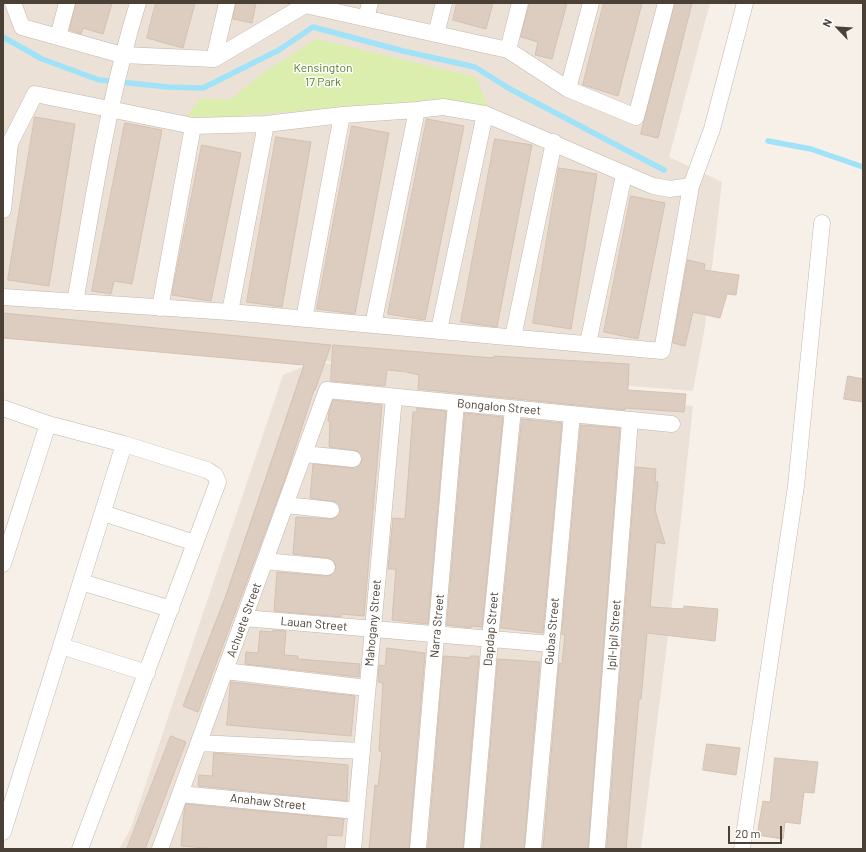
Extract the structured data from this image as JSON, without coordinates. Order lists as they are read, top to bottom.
{
  "streets": {
    "street": [
      "Bongalon Street",
      "Achuete Street",
      "Mahogany Street",
      "Lauan Street",
      "Narra Street",
      "Dapdap Street",
      "Gubas Street",
      "Ipil-Ipil Street",
      "Anahaw Street"
    ]
  },
  "crossings": [
    ["Bongalon Street", "Achuete Street"],
    ["Bongalon Street", "Mahogany Street"],
    ["Bongalon Street", "Narra Street"],
    ["Bongalon Street", "Dapdap Street"],
    ["Bongalon Street", "Gubas Street"],
    ["Bongalon Street", "Ipil-Ipil Street"],
    ["Achuete Street", "Lauan Street"],
    ["Achuete Street", "Anahaw Street"],
    ["Mahogany Street", "Lauan Street"],
    ["Mahogany Street", "Anahaw Street"],
    ["Lauan Street", "Narra Street"],
    ["Lauan Street", "Dapdap Street"],
    ["Lauan Street", "Gubas Street"]
  ],
  "parks": ["Kensington 17 Park"],
  "scale_bar": "20 m",
  "north": "top left"
}
